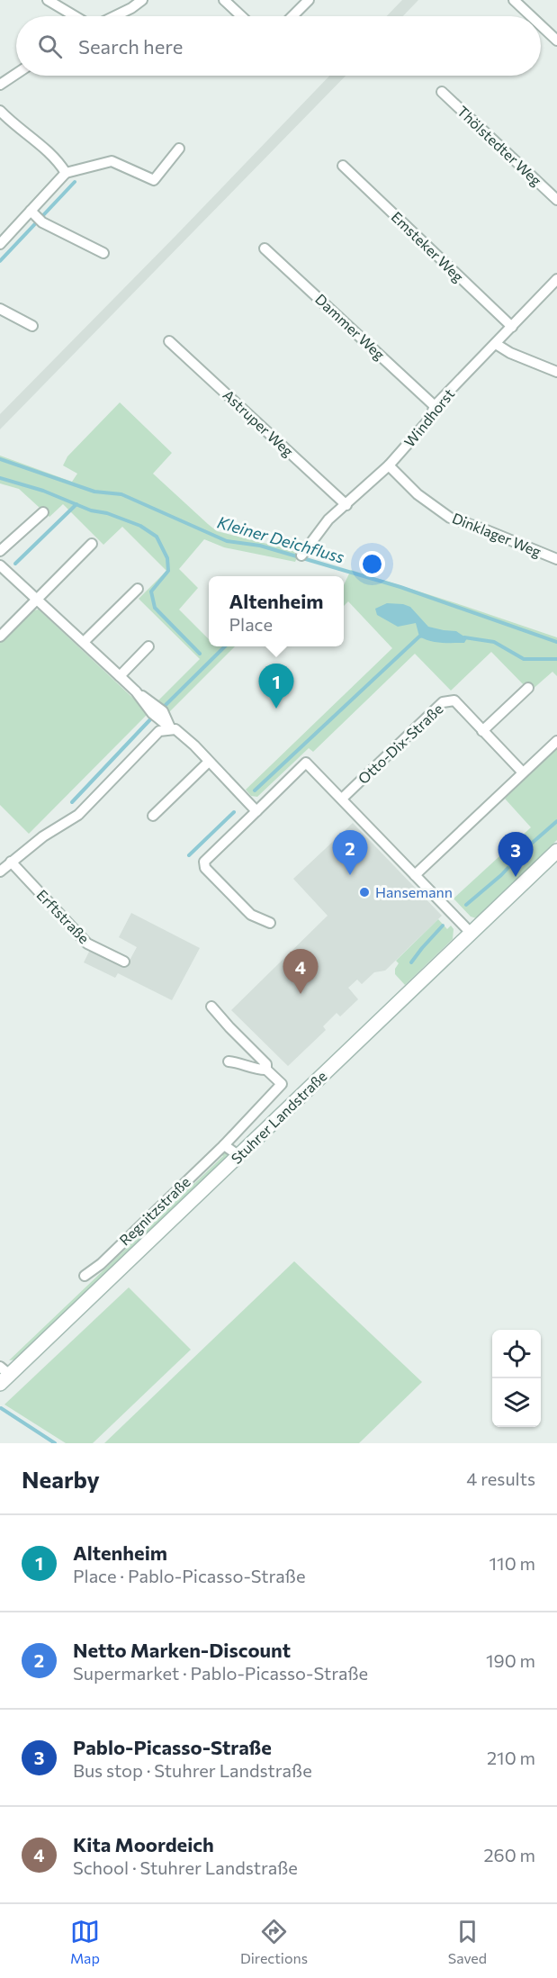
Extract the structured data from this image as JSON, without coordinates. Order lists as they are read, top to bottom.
{
  "streets": {
    "main road": ["Stuhrer Landstraße"],
    "street": [
      "Thölstedter Weg",
      "Emsteker Weg",
      "Dammer Weg",
      "Windhorst",
      "Astruper Weg",
      "Dinklager Weg",
      "Otto-Dix-Straße",
      "Erftstraße",
      "Regnitzstraße"
    ]
  },
  "crossings": [
    ["Emsteker Weg", "Windhorst"],
    ["Dammer Weg", "Windhorst"],
    ["Windhorst", "Astruper Weg"],
    ["Windhorst", "Dinklager Weg"]
  ],
  "water": ["Kleiner Deichfluss"],
  "places": ["Hansemann"],
  "page": {
    "search": "Search here",
    "popup": ["Altenheim", "Place"],
    "pins": [
      "1",
      "2",
      "3",
      "4"
    ],
    "heading": ["Nearby", "4 results"],
    "list": [
      {
        "mark": "1",
        "name": "Altenheim",
        "note": "Place · Pablo-Picasso-Straße",
        "value": "110 m"
      },
      {
        "mark": "2",
        "name": "Netto Marken-Discount",
        "note": "Supermarket · Pablo-Picasso-Straße",
        "value": "190 m"
      },
      {
        "mark": "3",
        "name": "Pablo-Picasso-Straße",
        "note": "Bus stop · Stuhrer Landstraße",
        "value": "210 m"
      },
      {
        "mark": "4",
        "name": "Kita Moordeich",
        "note": "School · Stuhrer Landstraße",
        "value": "260 m"
      }
    ],
    "nav": ["Map", "Directions", "Saved"]
  }
}
